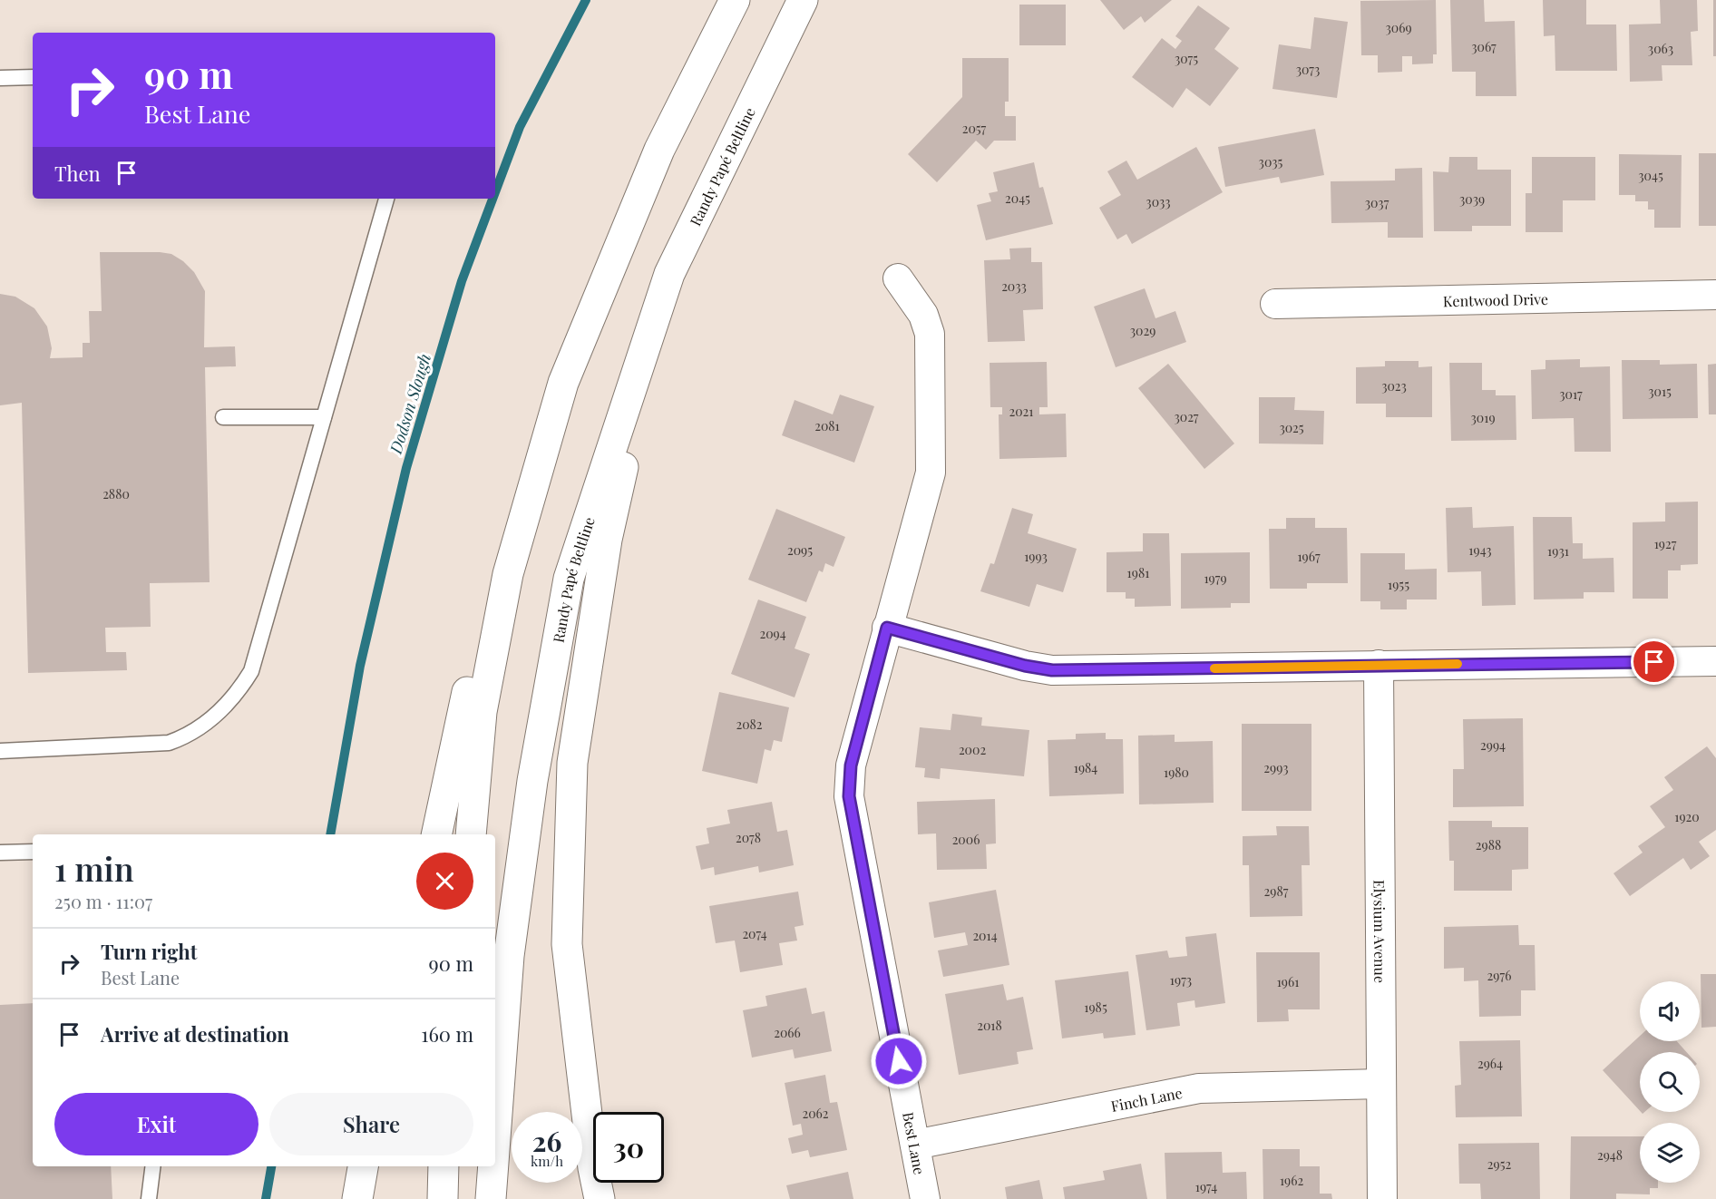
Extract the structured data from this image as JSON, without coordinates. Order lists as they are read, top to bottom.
{
  "streets": {
    "highway": ["Randy Papé Beltline"],
    "street": [
      "Kentwood Drive",
      "Elysium Avenue",
      "Finch Lane",
      "Best Lane"
    ]
  },
  "crossings": [
    ["Elysium Avenue", "Finch Lane"],
    ["Finch Lane", "Best Lane"]
  ],
  "water": ["Dodson Slough"],
  "house_numbers": [
    "3069",
    "3067",
    "3063",
    "3075",
    "3073",
    "2057",
    "3035",
    "3045",
    "2045",
    "3039",
    "3033",
    "3037",
    "2033",
    "3029",
    "3023",
    "3015",
    "3017",
    "2021",
    "3027",
    "3019",
    "2081",
    "3025",
    "2880",
    "1927",
    "2095",
    "1943",
    "1931",
    "1993",
    "1967",
    "1981",
    "1979",
    "1955",
    "2094",
    "2082",
    "2994",
    "2002",
    "1984",
    "2993",
    "1980",
    "1920",
    "2078",
    "2006",
    "2988",
    "2987",
    "2074",
    "2014",
    "2976",
    "1973",
    "1961",
    "1985",
    "2018",
    "2066",
    "2964",
    "2062",
    "2948",
    "2952",
    "1962",
    "1974"
  ],
  "page": {
    "turn": ["90 m", "Best Lane"],
    "then": "Then",
    "heading": ["1 min", "250 m · 11:07"],
    "list": [
      {
        "name": "Turn right",
        "note": "Best Lane",
        "value": "90 m"
      },
      {
        "name": "Arrive at destination",
        "value": "160 m"
      }
    ],
    "buttons": ["Exit", "Share"],
    "speed": "26 km/h",
    "limit": "30"
  }
}
